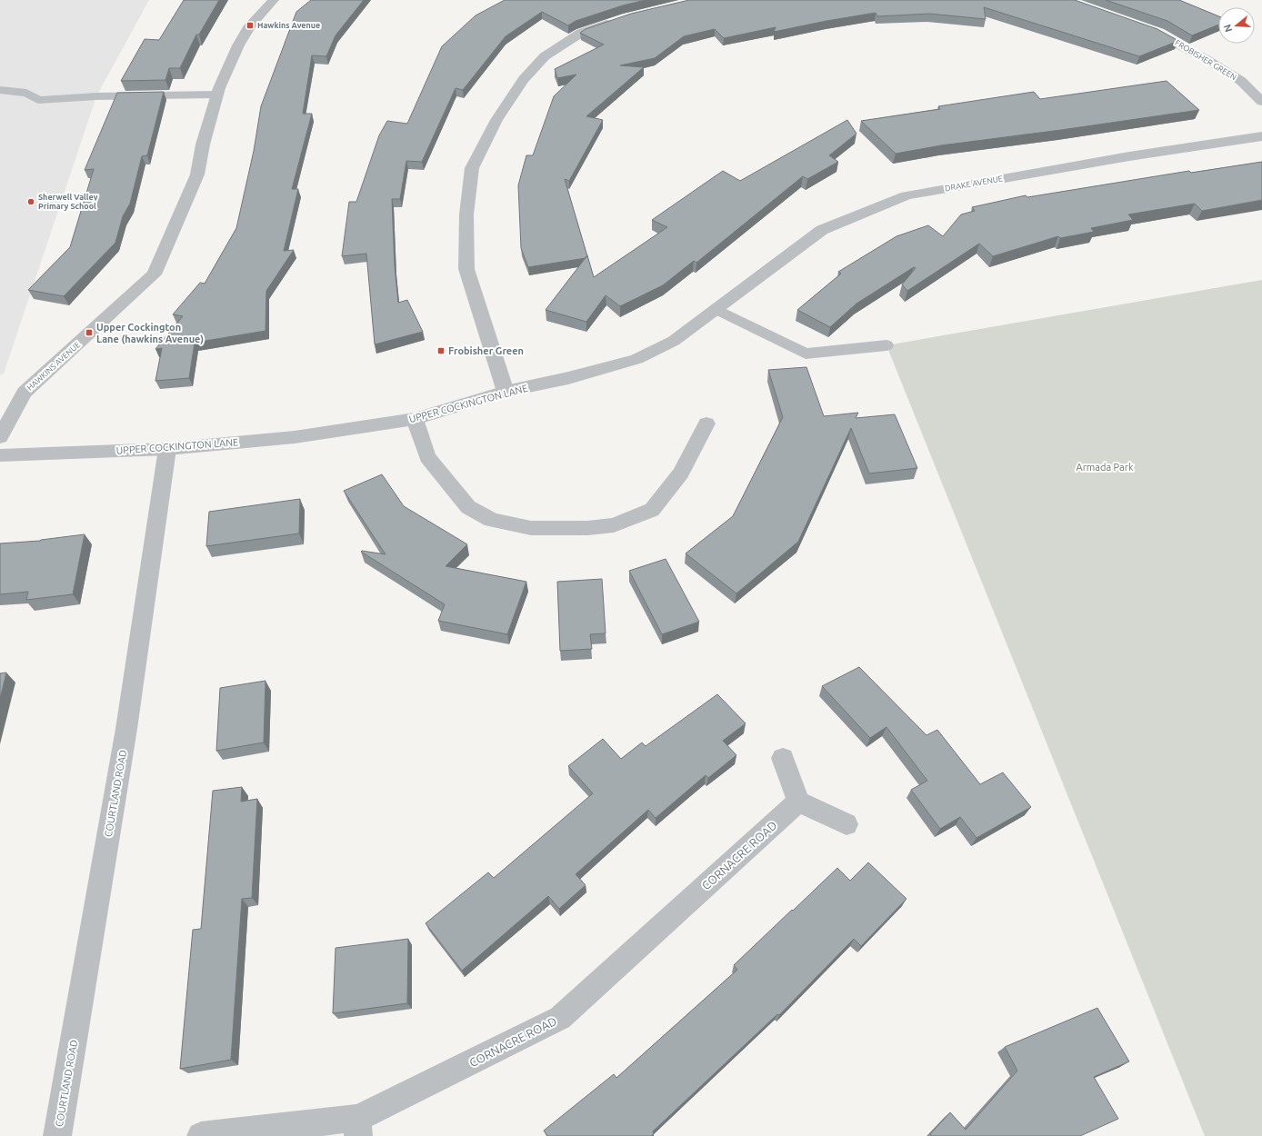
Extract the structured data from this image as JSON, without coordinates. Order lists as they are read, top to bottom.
{
  "streets": {
    "street": [
      "FROBISHER GREEN",
      "DRAKE AVENUE",
      "HAWKINS AVENUE",
      "UPPER COCKINGTON LANE",
      "COURTLAND ROAD",
      "CORNACRE ROAD"
    ]
  },
  "crossings": [
    ["DRAKE AVENUE", "UPPER COCKINGTON LANE"],
    ["UPPER COCKINGTON LANE", "COURTLAND ROAD"]
  ],
  "parks": ["Armada Park"],
  "places": {
    "transit": ["Hawkins Avenue", "Upper Cockington Lane (hawkins Avenue)", "Frobisher Green"],
    "other": ["Sherwell Valley Primary School"]
  },
  "north": "left"
}
